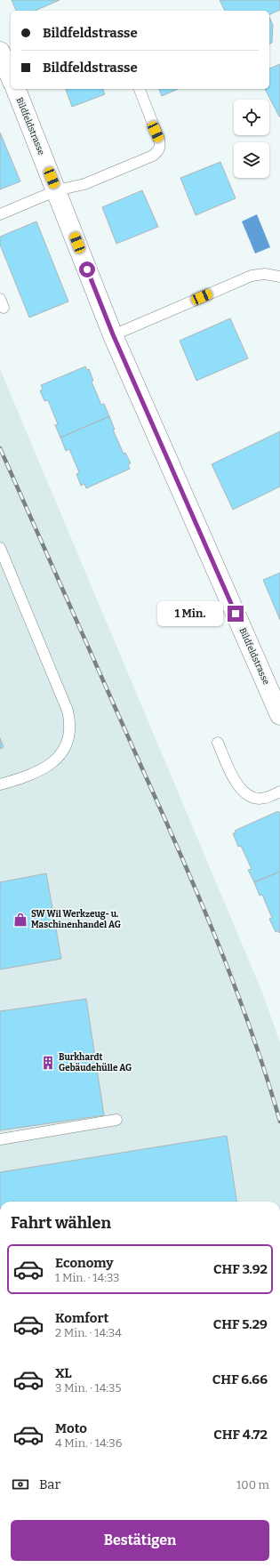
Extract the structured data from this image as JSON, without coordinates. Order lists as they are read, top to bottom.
{
  "streets": {
    "street": ["Bildfeldstrasse"]
  },
  "places": {
    "shop": ["SW Wil Werkzeug- u. Maschinenhandel AG"],
    "building": ["Burkhardt Gebäudehülle AG"]
  },
  "page": {
    "banner": ["Bildfeldstrasse", "Bildfeldstrasse"],
    "bubble": "1 Min.",
    "heading": "Fahrt wählen",
    "list": [
      {
        "name": "Economy",
        "note": "1 Min. · 14:33",
        "value": "CHF 3.92"
      },
      {
        "name": "Komfort",
        "note": "2 Min. · 14:34",
        "value": "CHF 5.29"
      },
      {
        "name": "XL",
        "note": "3 Min. · 14:35",
        "value": "CHF 6.66"
      },
      {
        "name": "Moto",
        "note": "4 Min. · 14:36",
        "value": "CHF 4.72"
      }
    ],
    "pay": ["Bar", "100 m"],
    "buttons": "Bestätigen"
  }
}
